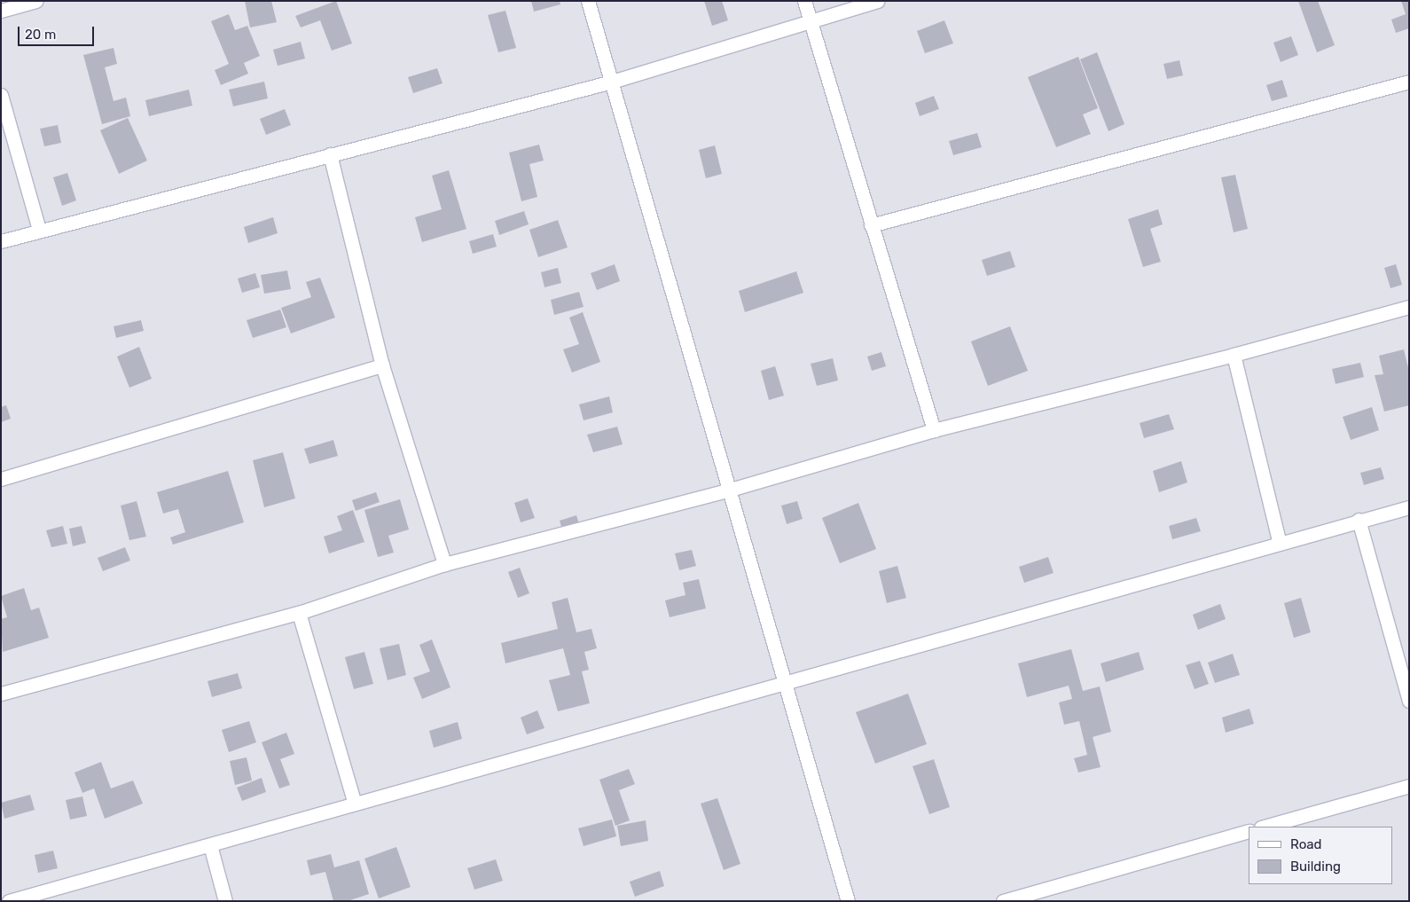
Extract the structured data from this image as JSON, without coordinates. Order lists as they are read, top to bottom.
{
  "legend": ["Road", "Building"],
  "scale_bar": "20 m"
}
